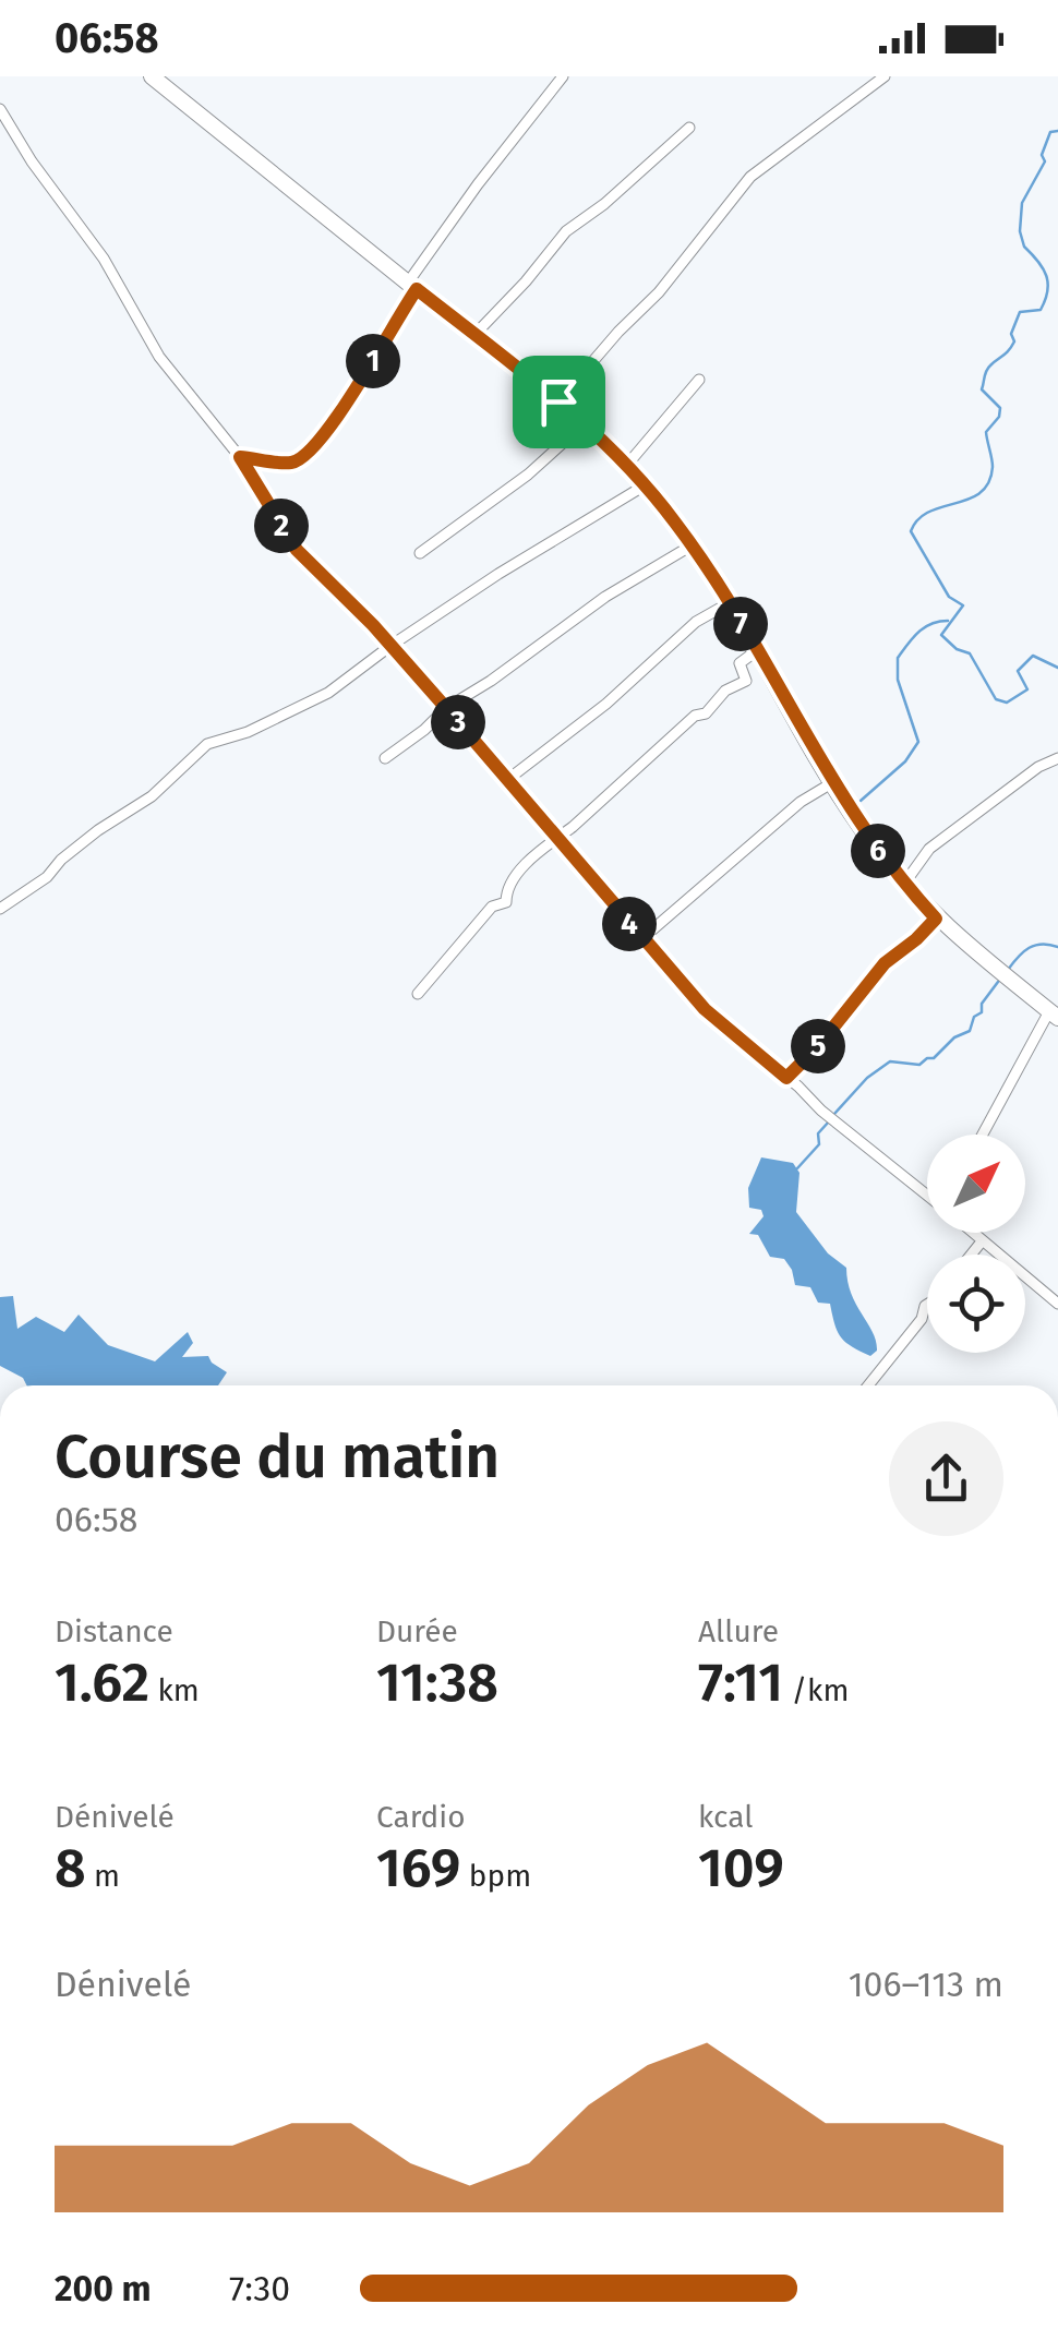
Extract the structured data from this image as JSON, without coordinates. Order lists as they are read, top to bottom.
{
  "north": "top right",
  "page": {
    "status": "06:58",
    "pins": [
      "1",
      "2",
      "7",
      "3",
      "6",
      "4",
      "5"
    ],
    "heading": ["Course du matin", "06:58"],
    "stats": [
      ["Distance", "1.62 km"],
      ["Durée", "11:38"],
      ["Allure", "7:11 /km"],
      ["Dénivelé", "8 m"],
      ["Cardio", "169 bpm"],
      ["kcal", "109"]
    ],
    "chart": ["Dénivelé", "106–113 m"],
    "list": [
      {
        "name": "200 m",
        "note": "7:30"
      }
    ]
  }
}
